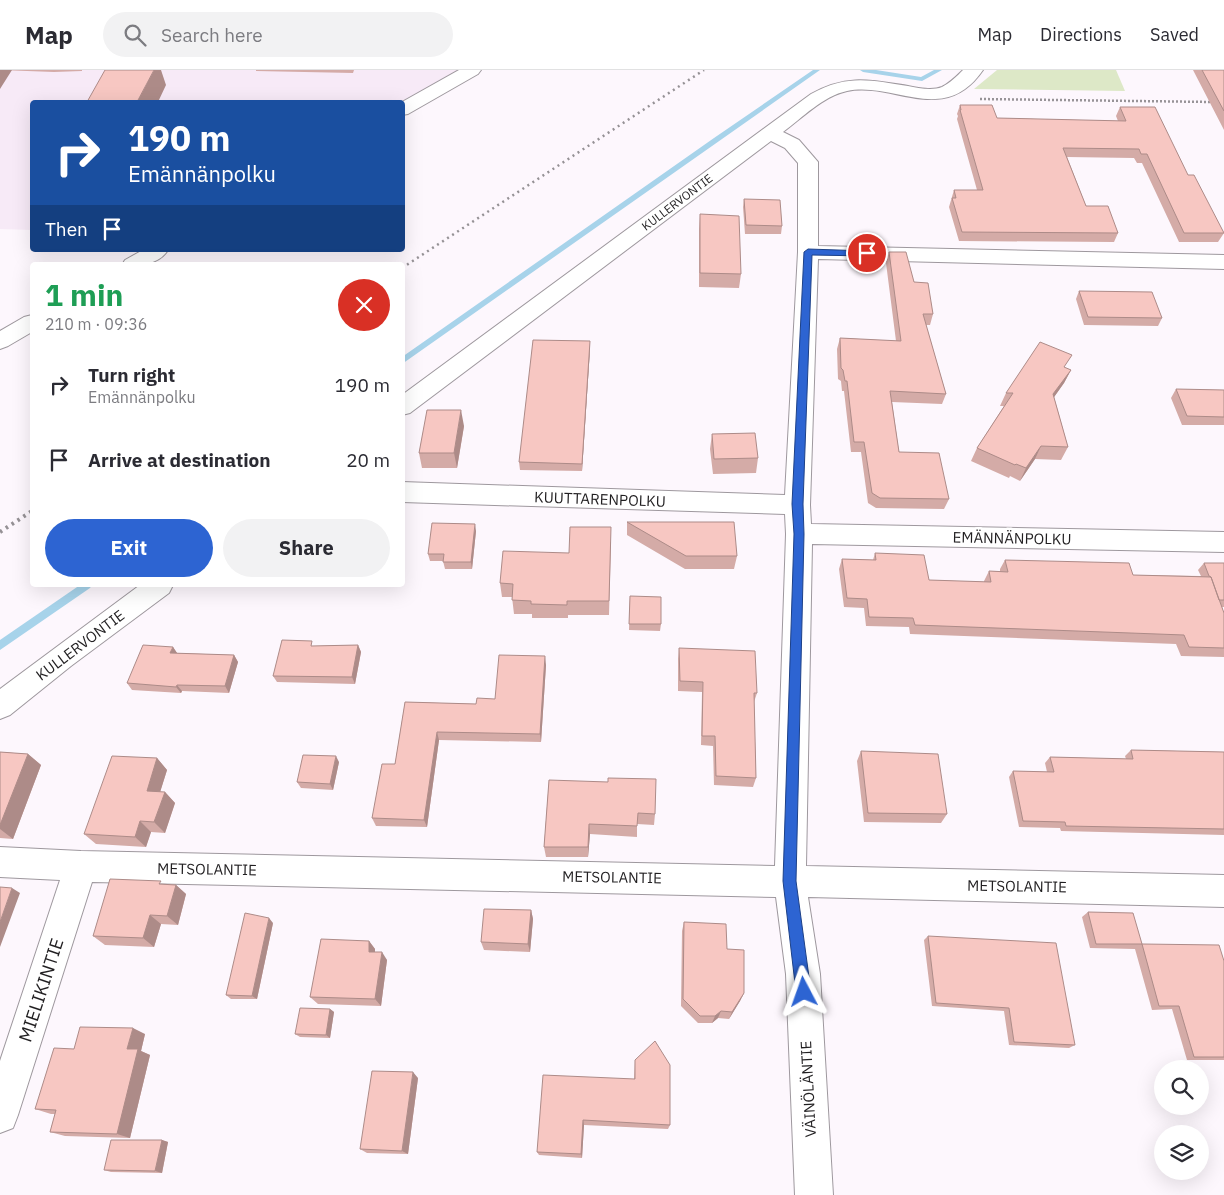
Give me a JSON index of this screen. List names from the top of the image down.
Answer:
{
  "streets": {
    "street": [
      "KULLERVONTIE",
      "KUUTTARENPOLKU",
      "EMÄNNÄNPOLKU",
      "METSOLANTIE",
      "MIELIKINTIE",
      "VÄINÖLÄNTIE"
    ]
  },
  "crossings": [
    ["KULLERVONTIE", "VÄINÖLÄNTIE"],
    ["KUUTTARENPOLKU", "VÄINÖLÄNTIE"],
    ["EMÄNNÄNPOLKU", "VÄINÖLÄNTIE"],
    ["METSOLANTIE", "MIELIKINTIE"],
    ["METSOLANTIE", "VÄINÖLÄNTIE"]
  ],
  "page": {
    "header": "Map",
    "search": "Search here",
    "nav": ["Map", "Directions", "Saved"],
    "turn": ["190 m", "Emännänpolku"],
    "then": "Then",
    "heading": ["1 min", "210 m · 09:36"],
    "list": [
      {
        "name": "Turn right",
        "note": "Emännänpolku",
        "value": "190 m"
      },
      {
        "name": "Arrive at destination",
        "value": "20 m"
      }
    ],
    "buttons": ["Exit", "Share"]
  }
}
